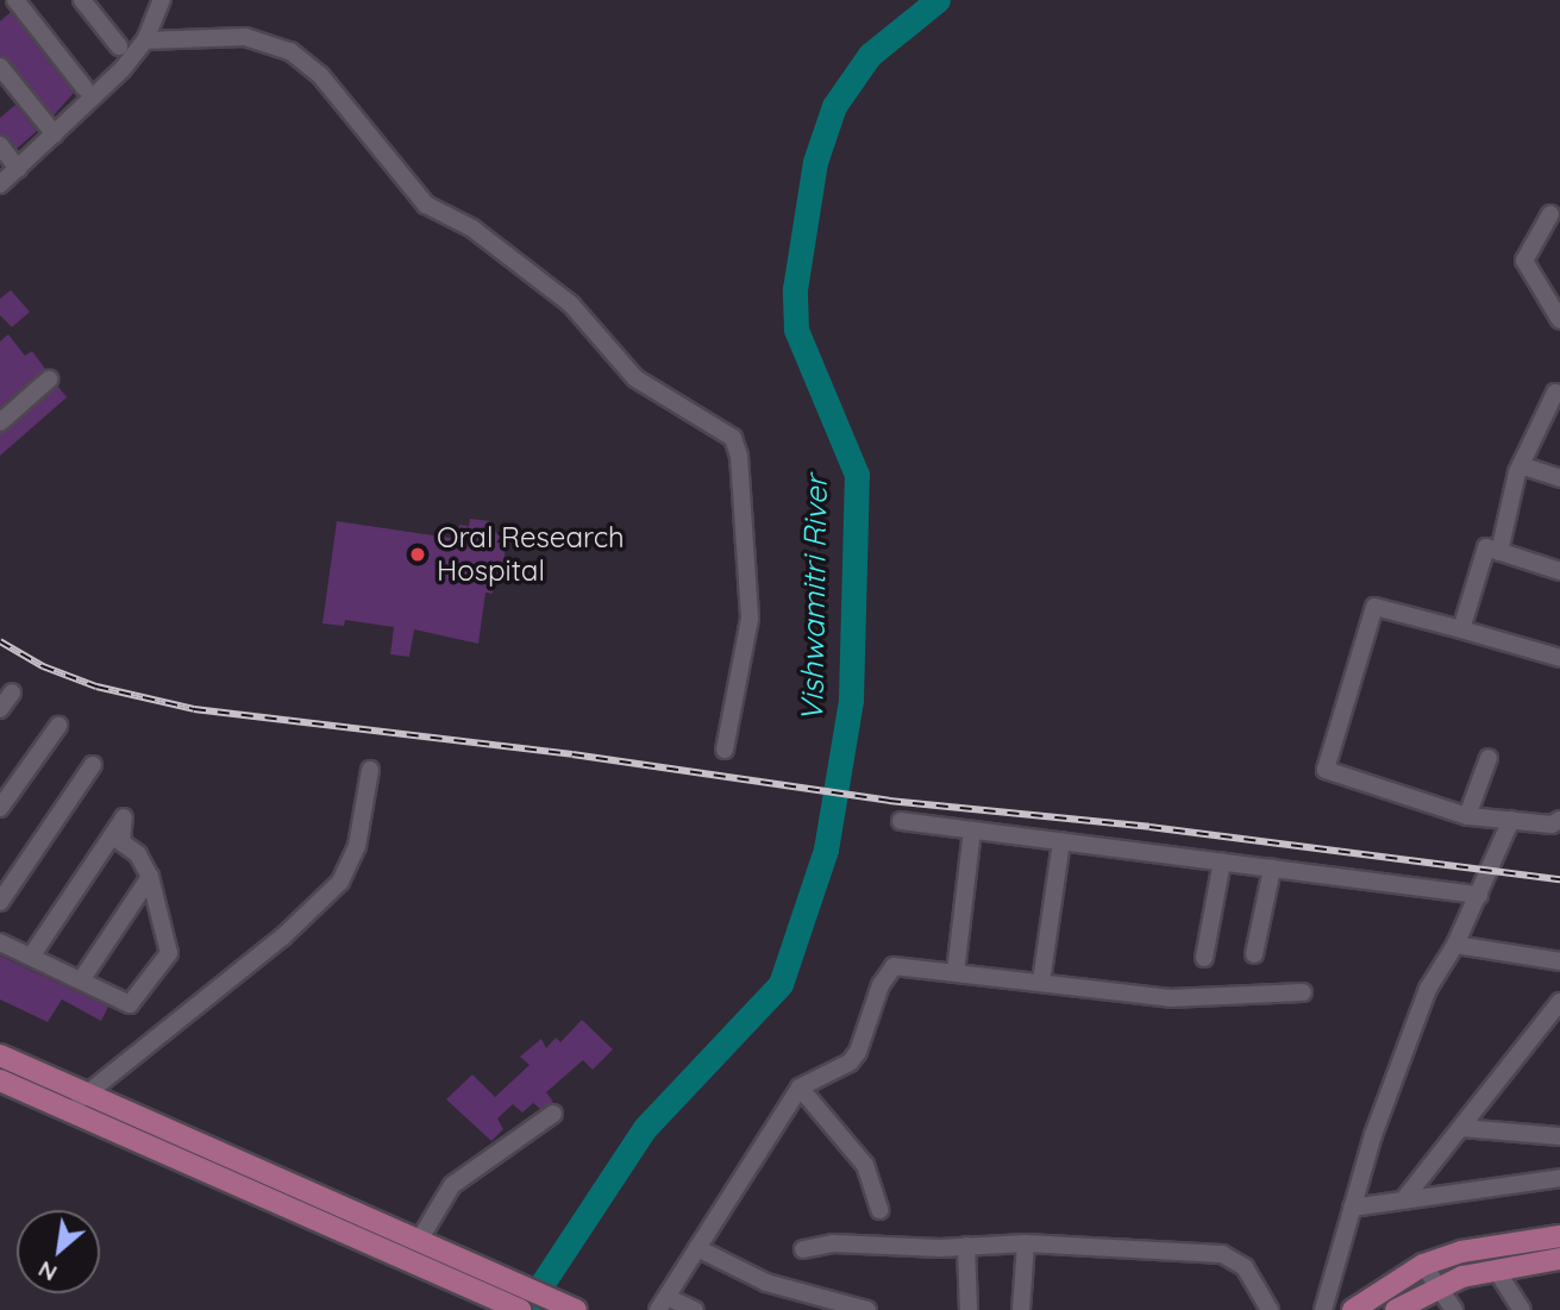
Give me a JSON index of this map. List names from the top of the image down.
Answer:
{
  "water": ["Vishwamitri River"],
  "places": ["Oral Research Hospital"],
  "north": "bottom left"
}
